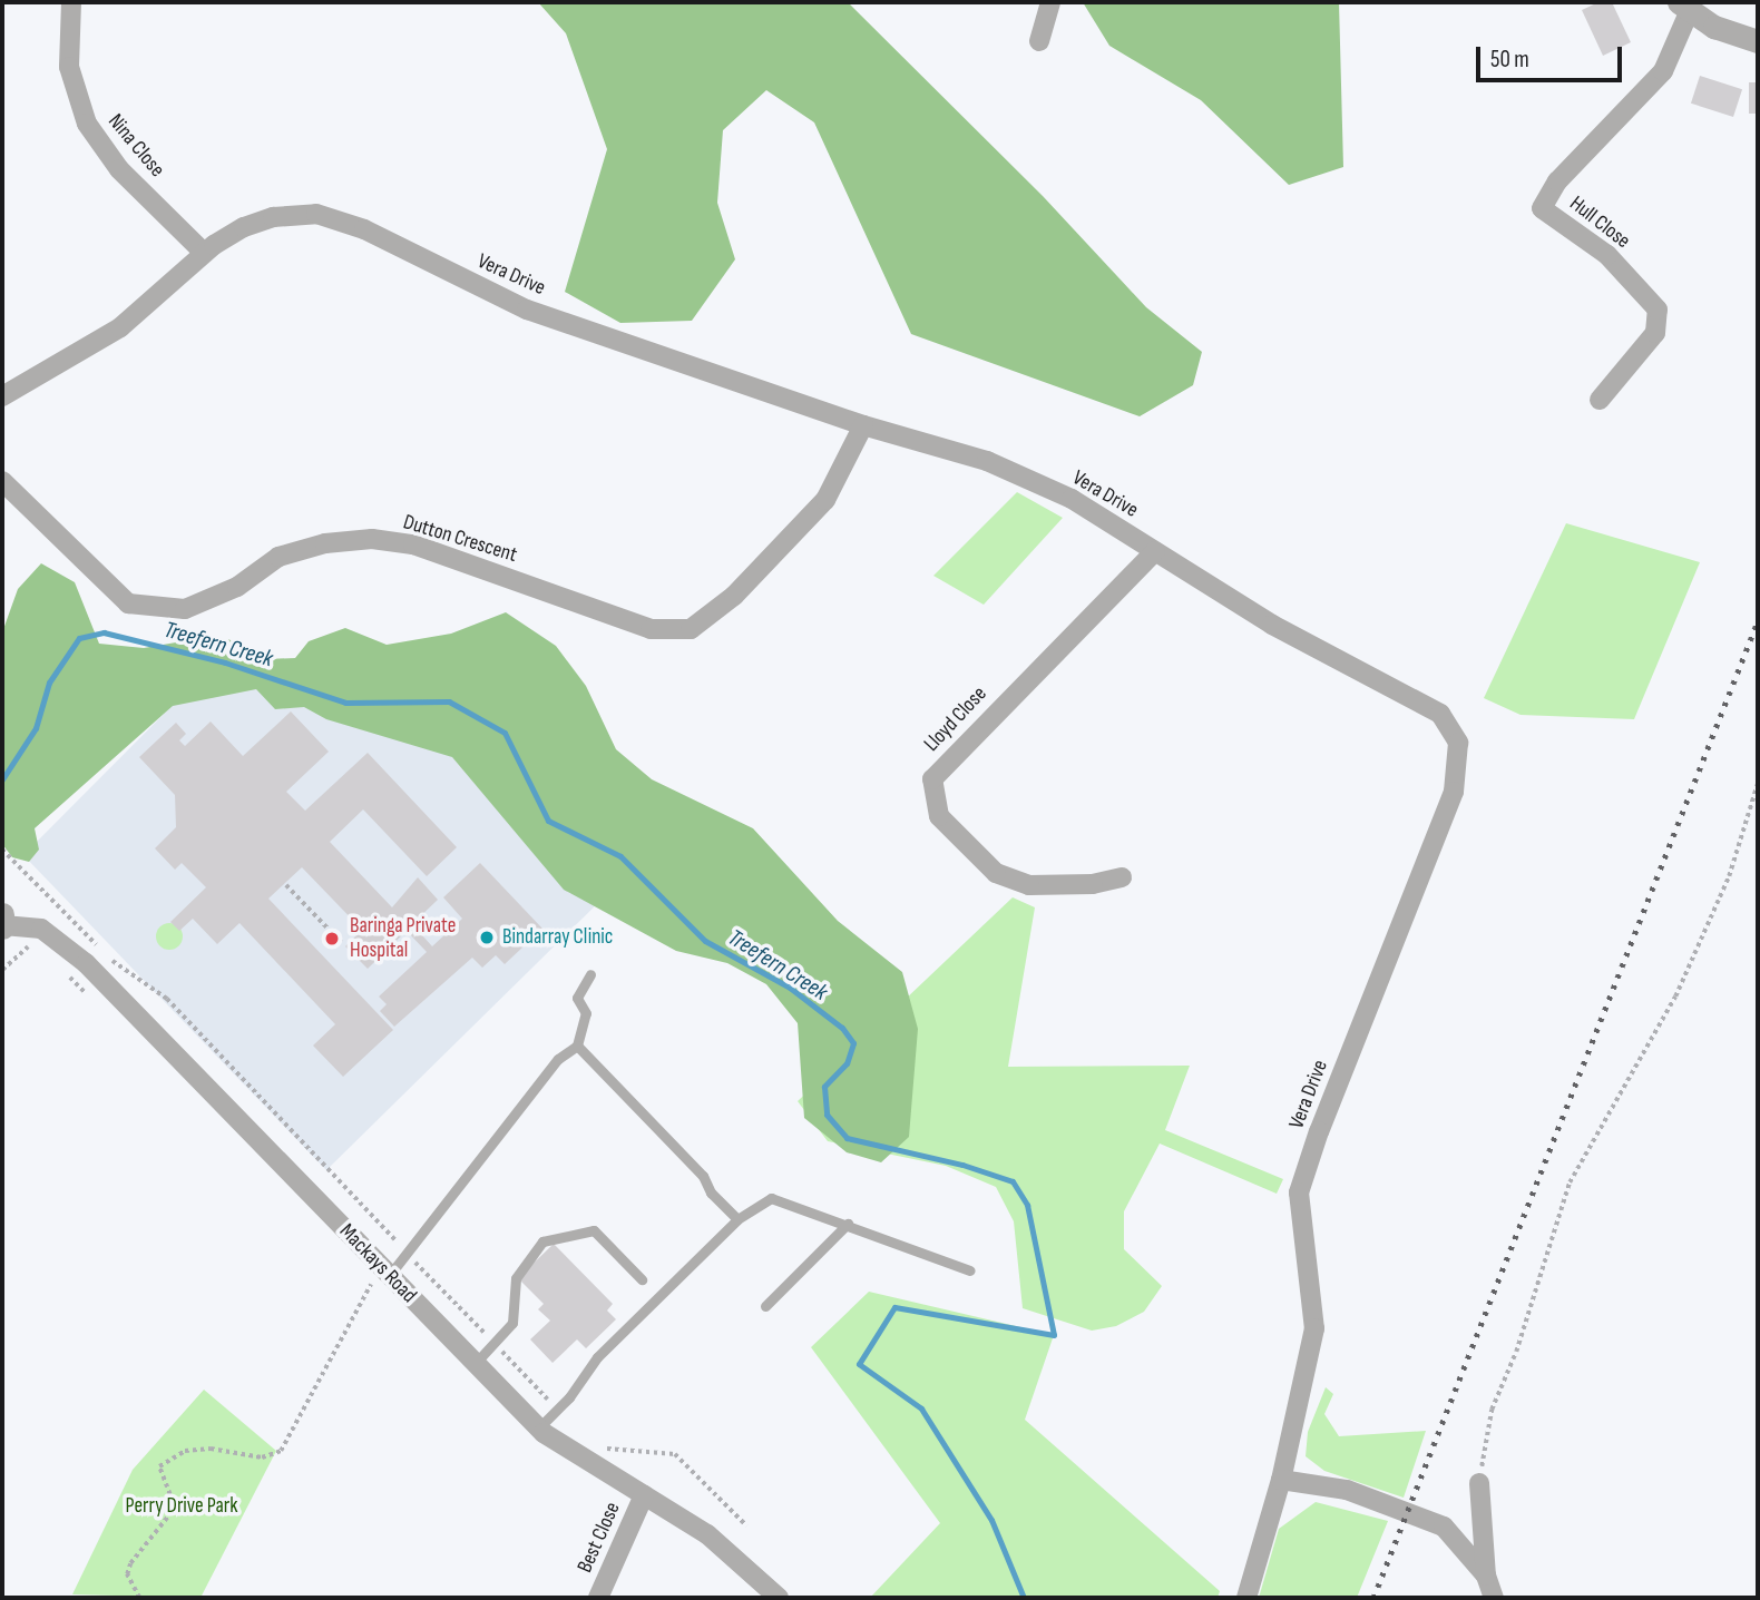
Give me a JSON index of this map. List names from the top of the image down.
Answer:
{
  "streets": {
    "street": [
      "Nina Close",
      "Hull Close",
      "Vera Drive",
      "Dutton Crescent",
      "Lloyd Close",
      "Mackays Road",
      "Best Close"
    ]
  },
  "crossings": [
    ["Nina Close", "Vera Drive"],
    ["Vera Drive", "Dutton Crescent"],
    ["Vera Drive", "Lloyd Close"],
    ["Mackays Road", "Best Close"]
  ],
  "water": ["Treefern Creek"],
  "parks": ["Perry Drive Park"],
  "places": ["Bindarray Clinic", "Baringa Private Hospital"],
  "scale_bar": "50 m"
}
